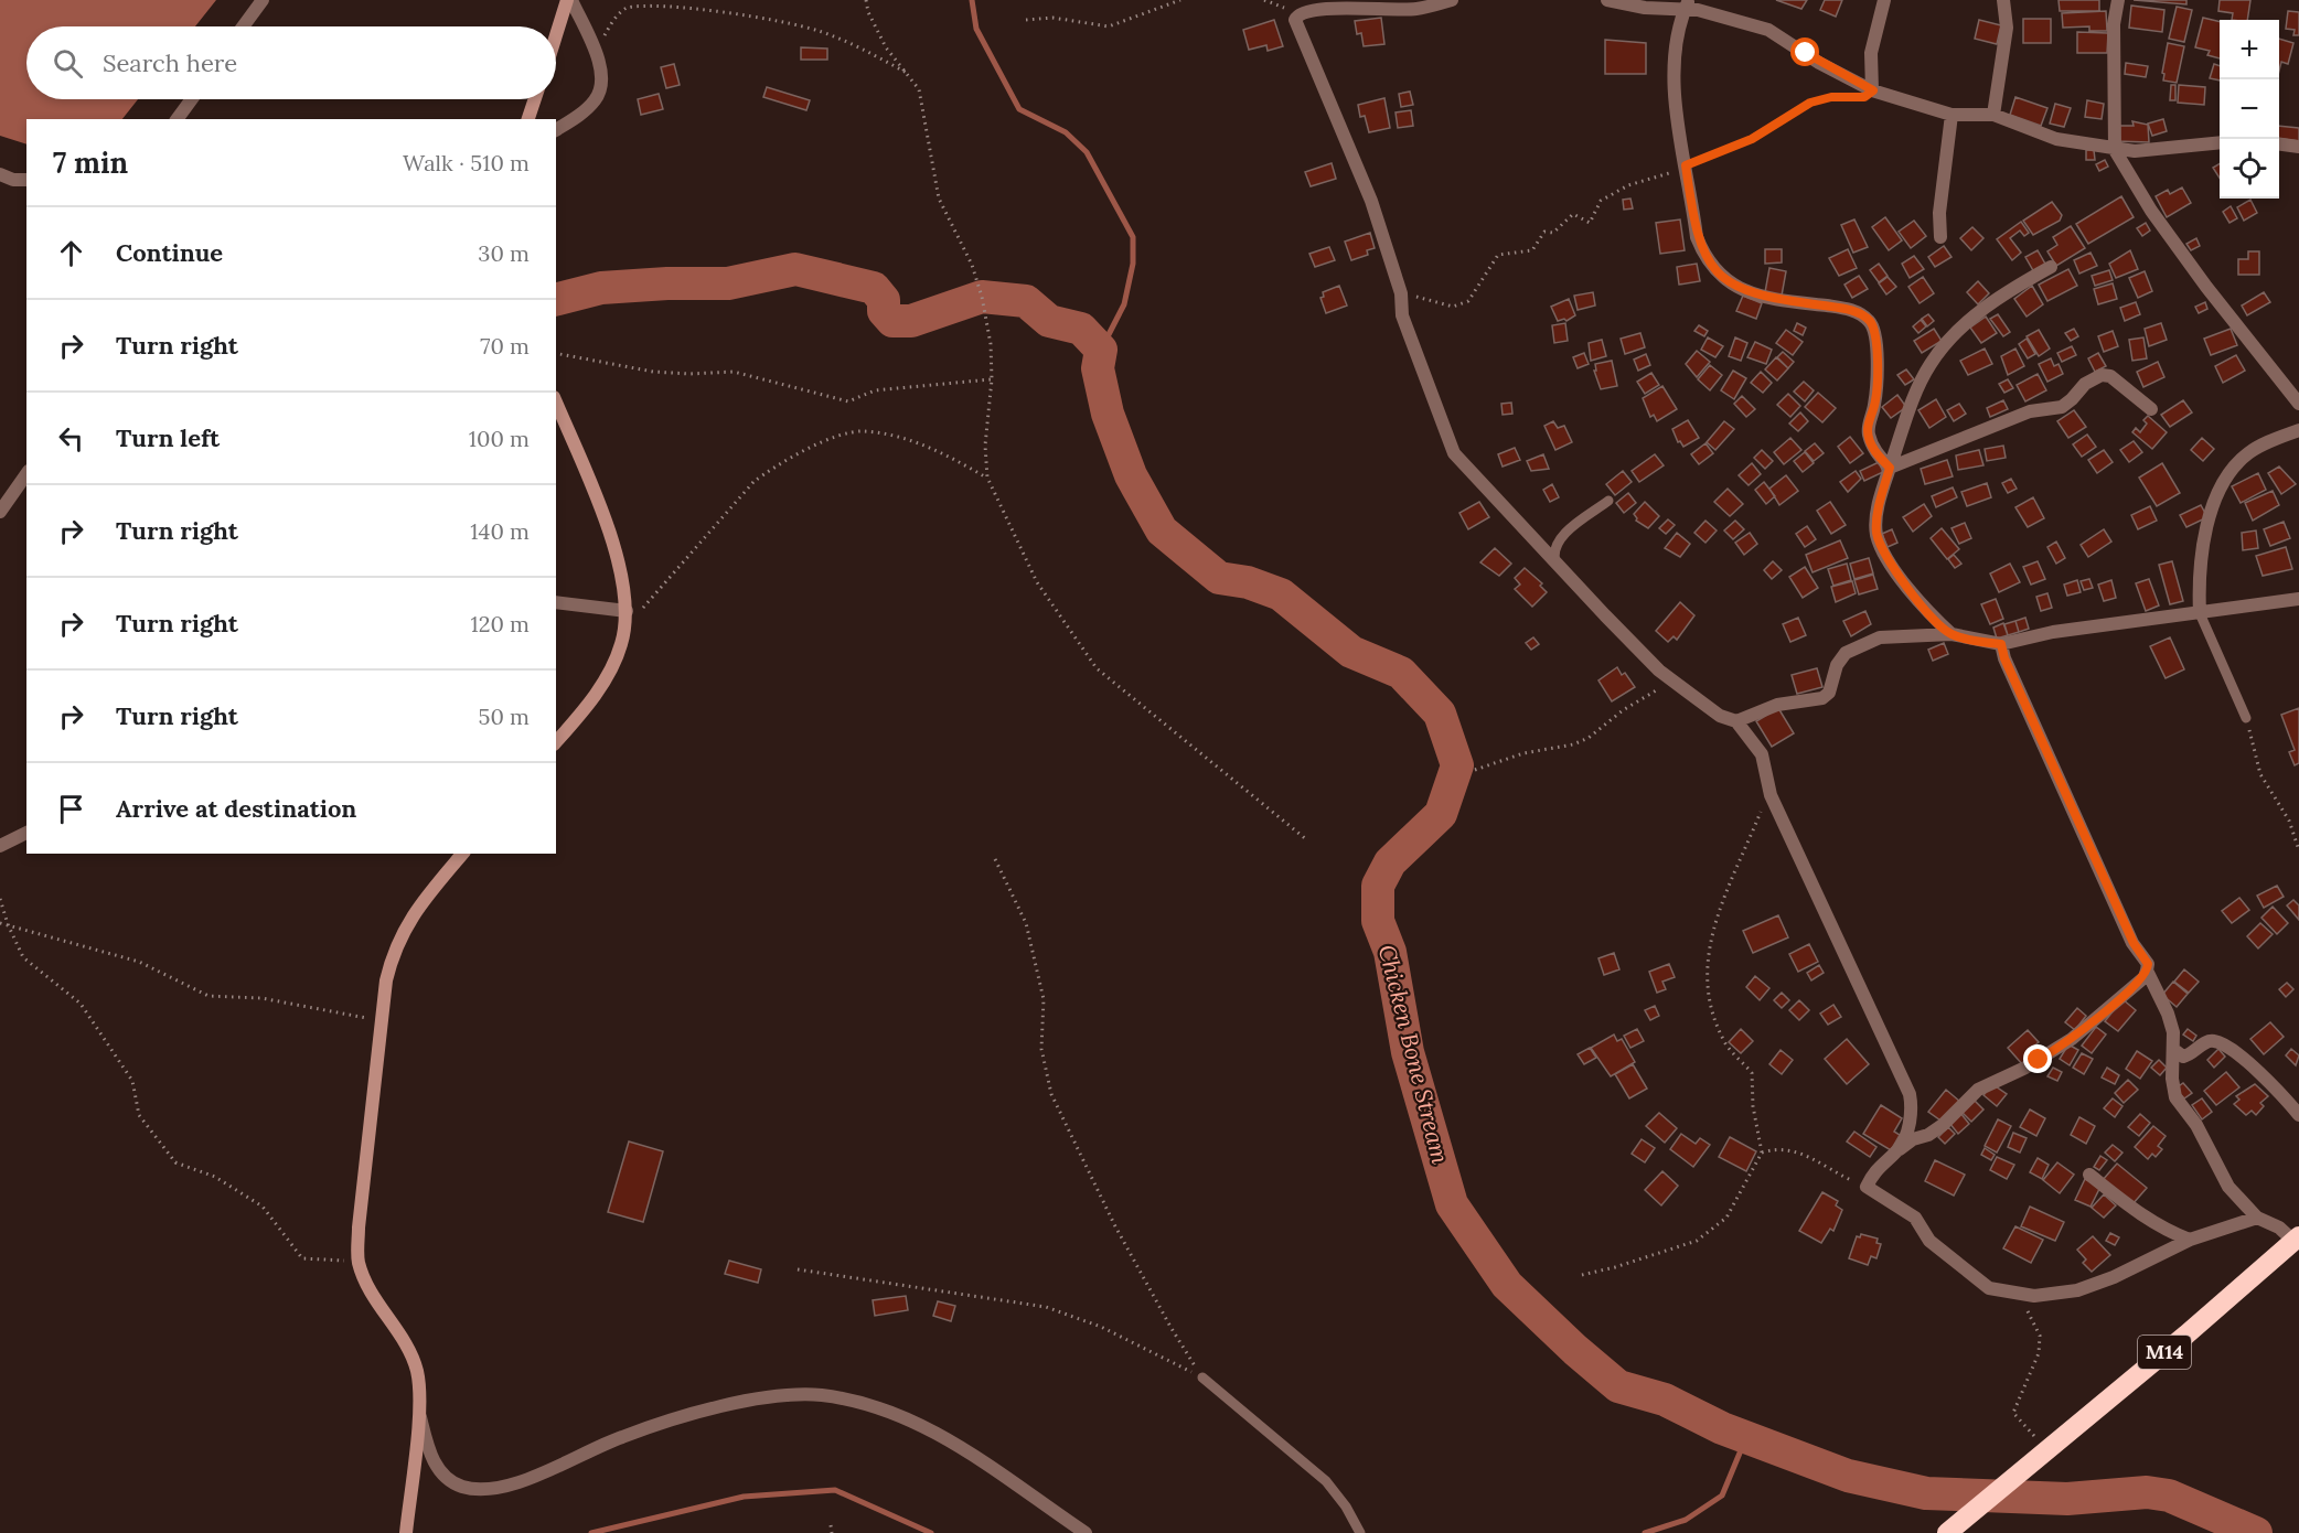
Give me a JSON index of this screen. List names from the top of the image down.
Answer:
{
  "streets": {
    "highway": ["M14"]
  },
  "water": ["Chicken Bone Stream"],
  "page": {
    "map_buttons": ["+", "−"],
    "search": "Search here",
    "heading": ["7 min", "Walk · 510 m"],
    "list": [
      ["Continue", "30 m"],
      ["Turn right", "70 m"],
      ["Turn left", "100 m"],
      ["Turn right", "140 m"],
      ["Turn right", "120 m"],
      ["Turn right", "50 m"],
      "Arrive at destination"
    ]
  }
}
